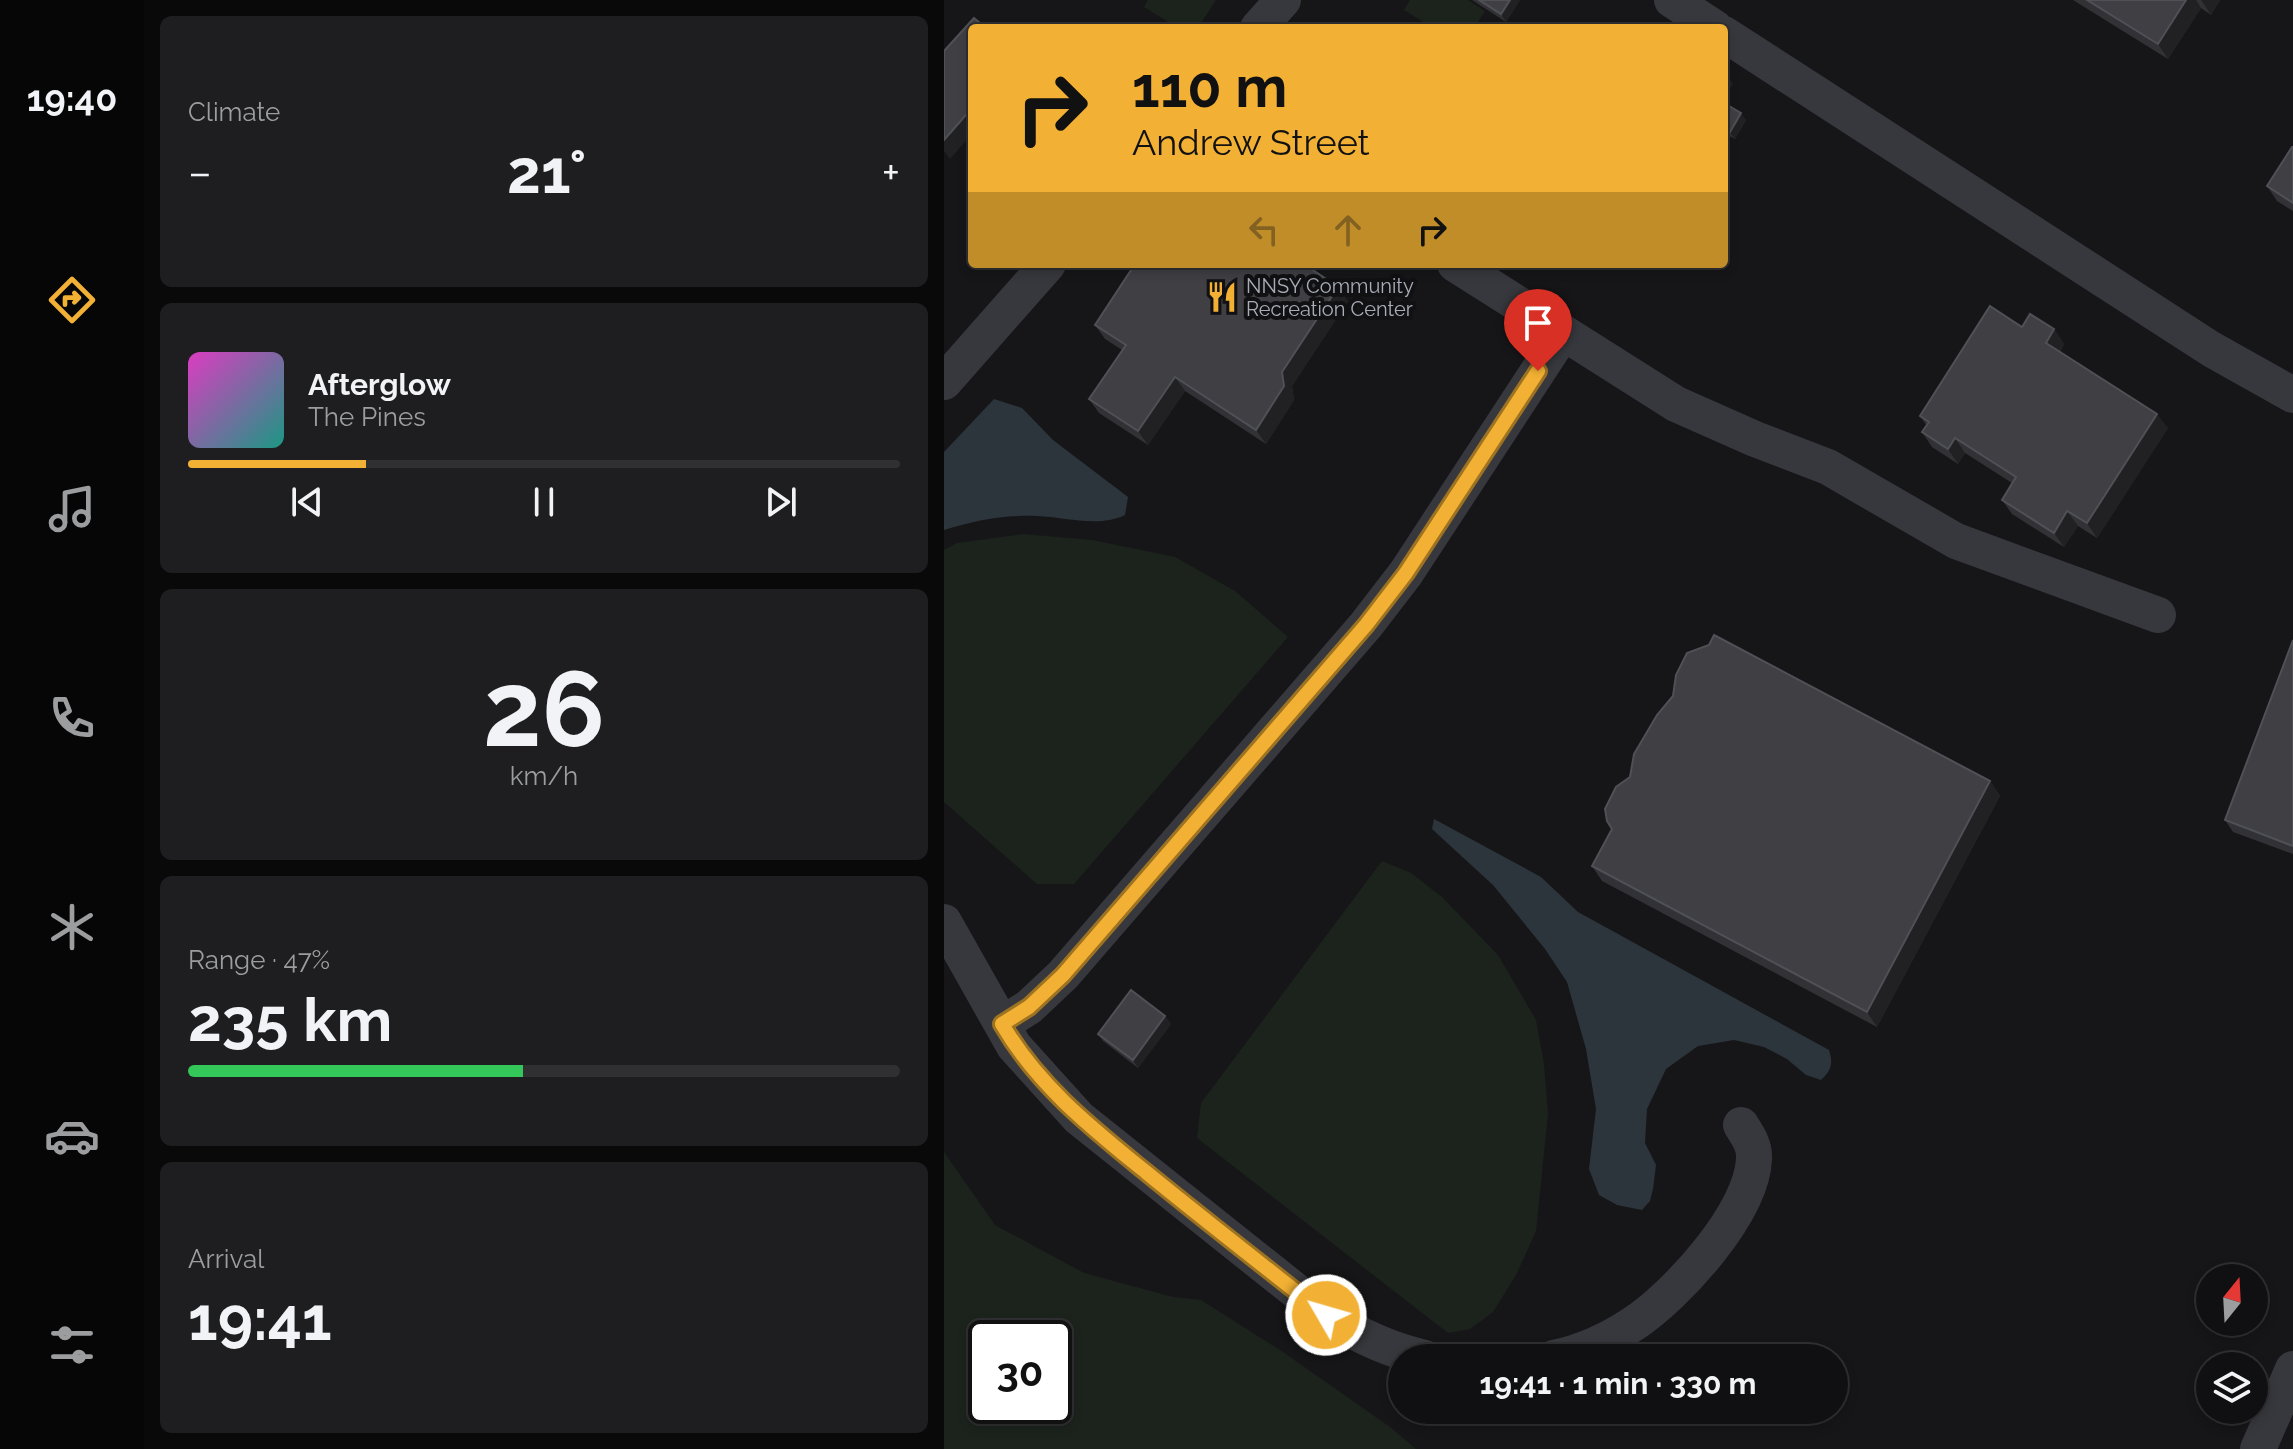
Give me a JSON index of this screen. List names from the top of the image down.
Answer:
{
  "places": {
    "restaurant": ["NNSY Community Recreation Center"]
  },
  "north": "top",
  "page": {
    "tabs": "19:40",
    "tile": [
      "Climate",
      ["26", "km/h"],
      ["Range · 47%", "235 km"],
      ["Arrival", "19:41"]
    ],
    "turn": ["110 m", "Andrew Street"],
    "heat": ["−", "21°", "+"],
    "song": ["Afterglow", "The Pines"],
    "limit": "30",
    "trip": "19:41 · 1 min · 330 m"
  }
}
